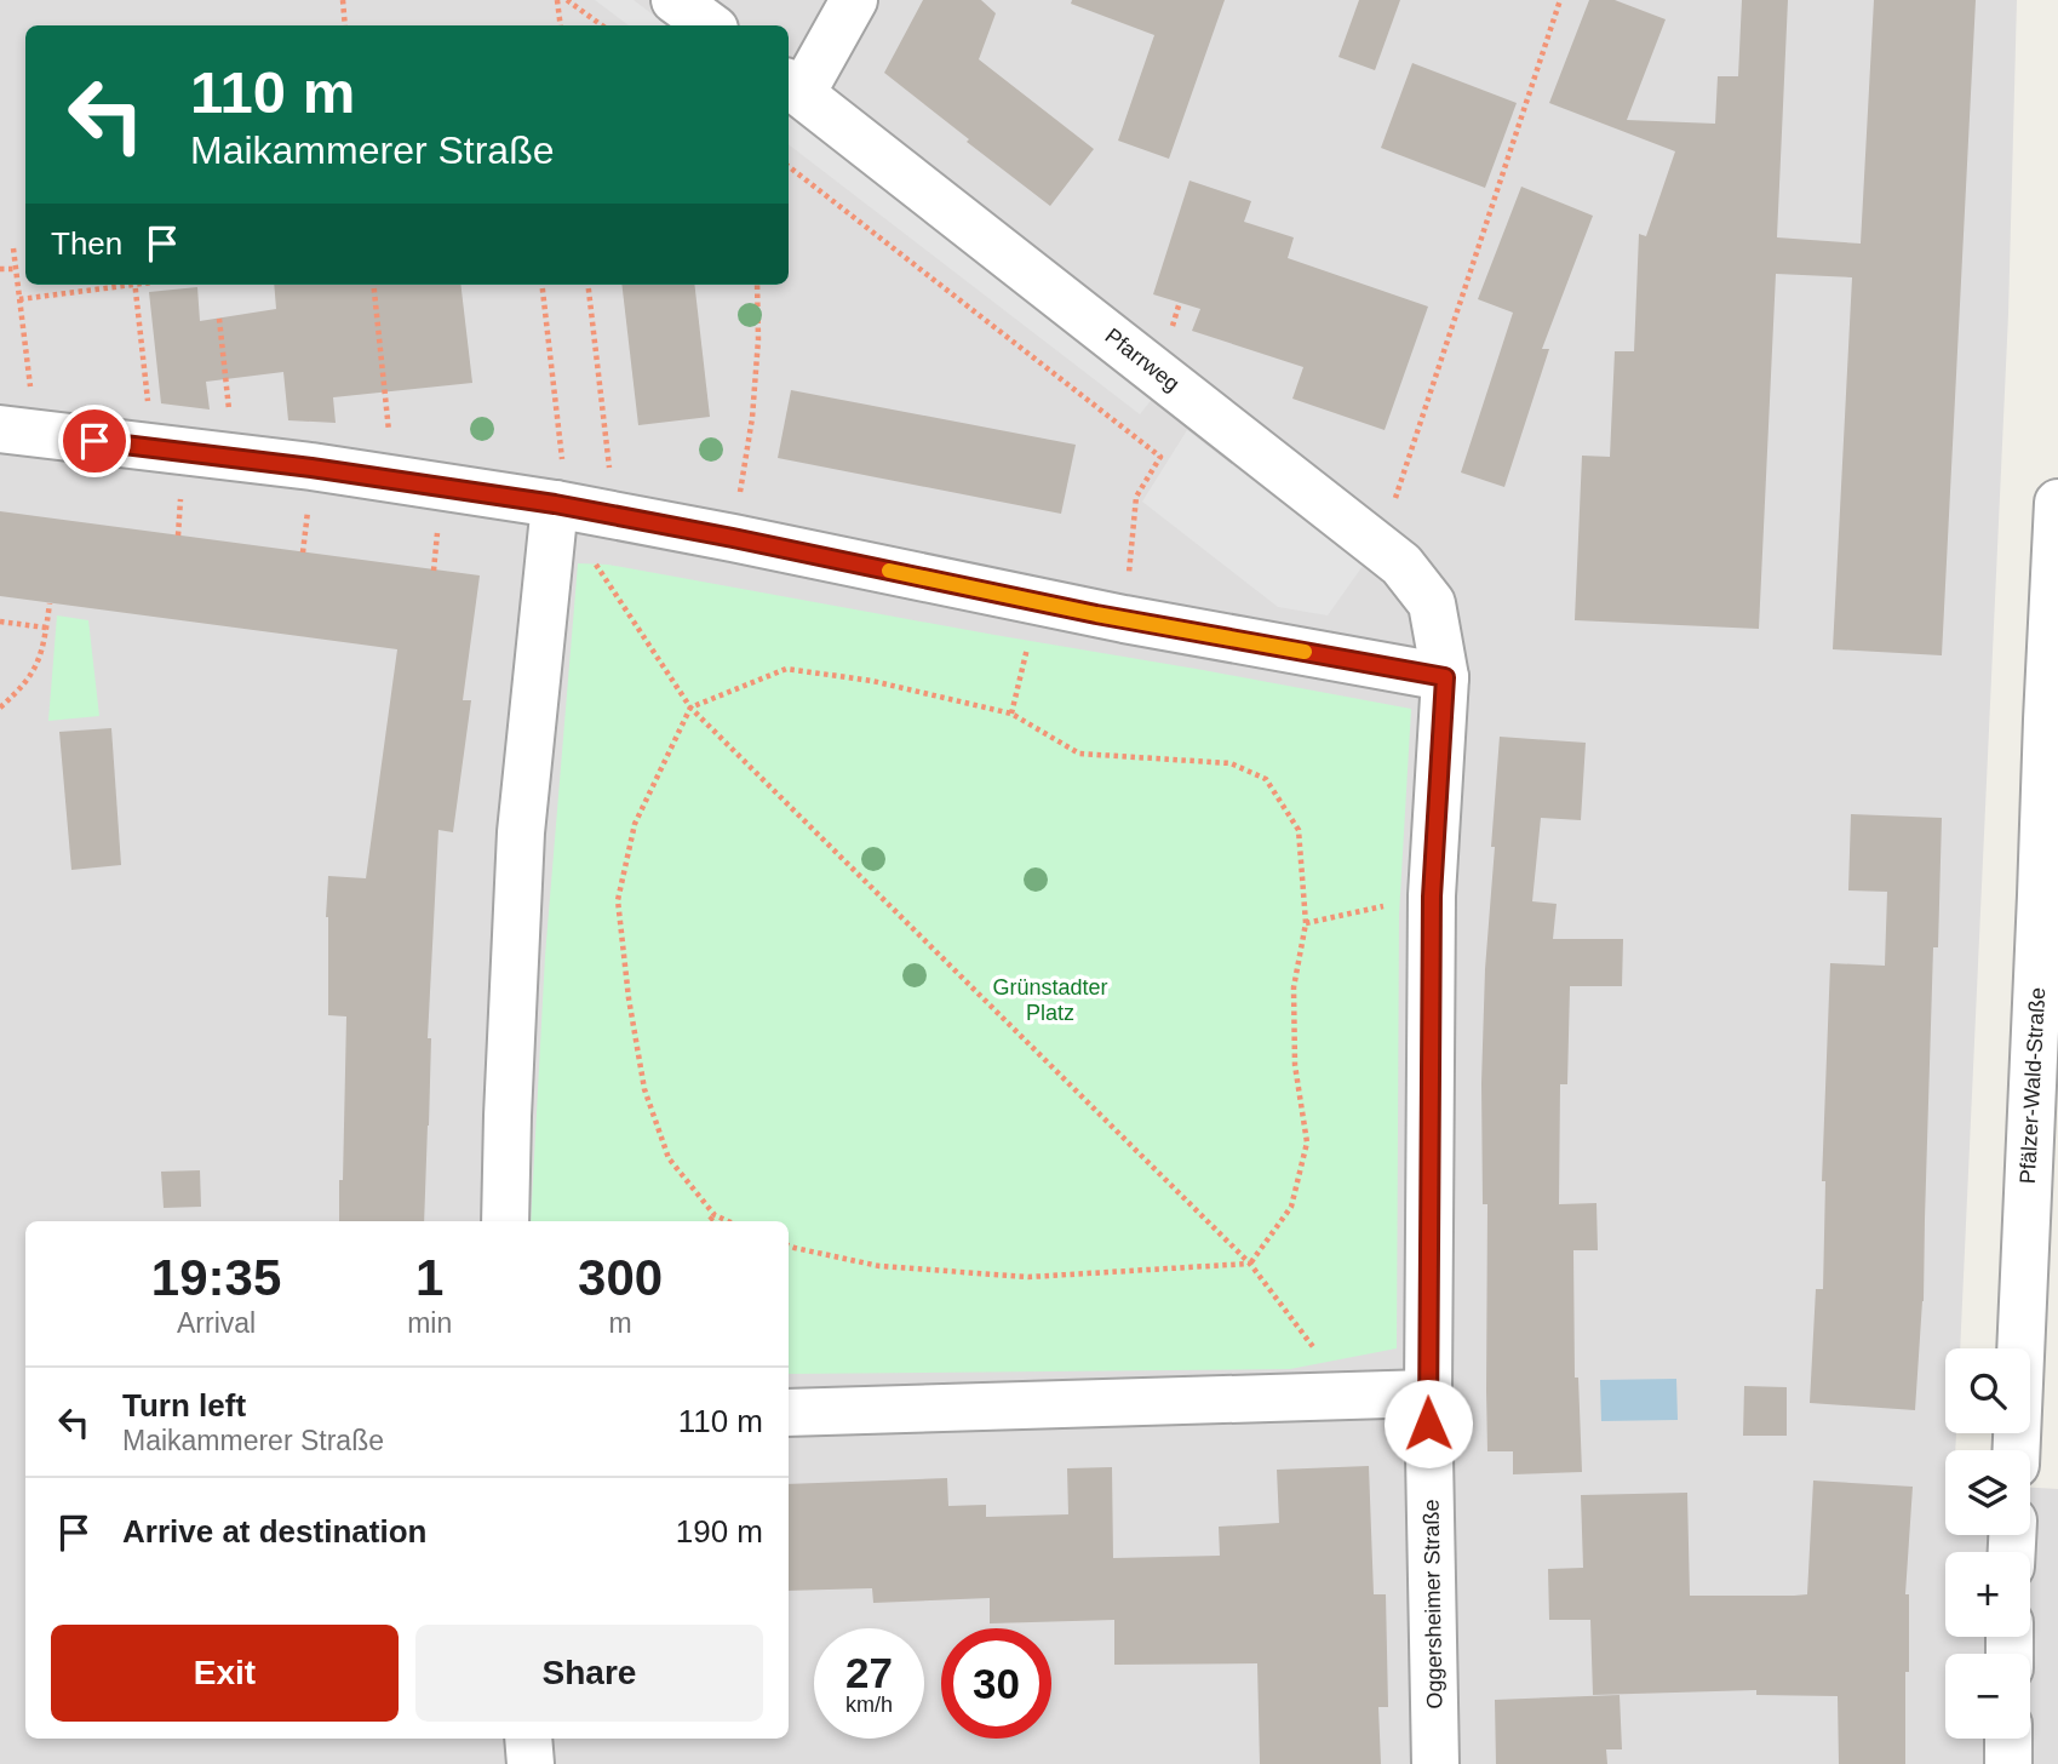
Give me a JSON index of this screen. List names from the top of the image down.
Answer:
{
  "streets": {
    "street": ["Pfarrweg", "Pfälzer-Wald-Straße", "Oggersheimer Straße"]
  },
  "parks": ["Grünstadter Platz"],
  "page": {
    "turn": ["110 m", "Maikammerer Straße"],
    "then": "Then",
    "eta": [
      "19:35",
      "Arrival",
      "1",
      "min",
      "300",
      "m"
    ],
    "map_buttons": ["+", "−"],
    "list": [
      {
        "name": "Turn left",
        "note": "Maikammerer Straße",
        "value": "110 m"
      },
      {
        "name": "Arrive at destination",
        "value": "190 m"
      }
    ],
    "buttons": ["Exit", "Share"],
    "speed": "27 km/h",
    "limit": "30"
  }
}
